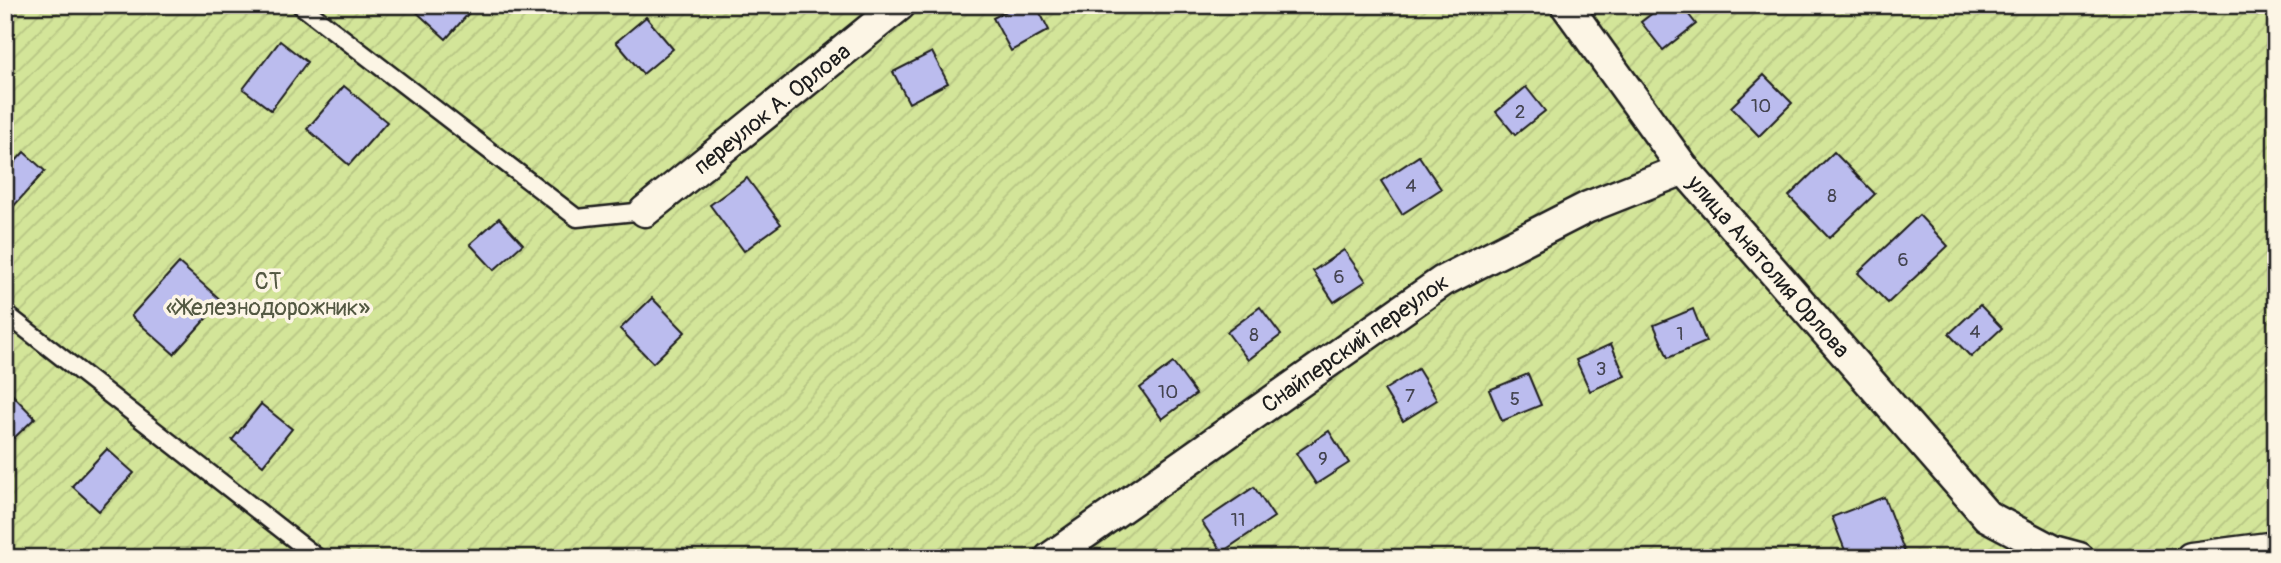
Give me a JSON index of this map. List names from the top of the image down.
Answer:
{
  "streets": {
    "street": ["переулок А. Орлова", "улица Анатолия Орлова", "Снайперский переулок"]
  },
  "crossings": [
    ["улица Анатолия Орлова", "Снайперский переулок"]
  ],
  "parks": ["СТ «Железнодорожник»"],
  "house_numbers": [
    "10",
    "2",
    "4",
    "8",
    "6",
    "6",
    "4",
    "1",
    "8",
    "3",
    "10",
    "7",
    "5",
    "9",
    "11"
  ]
}
